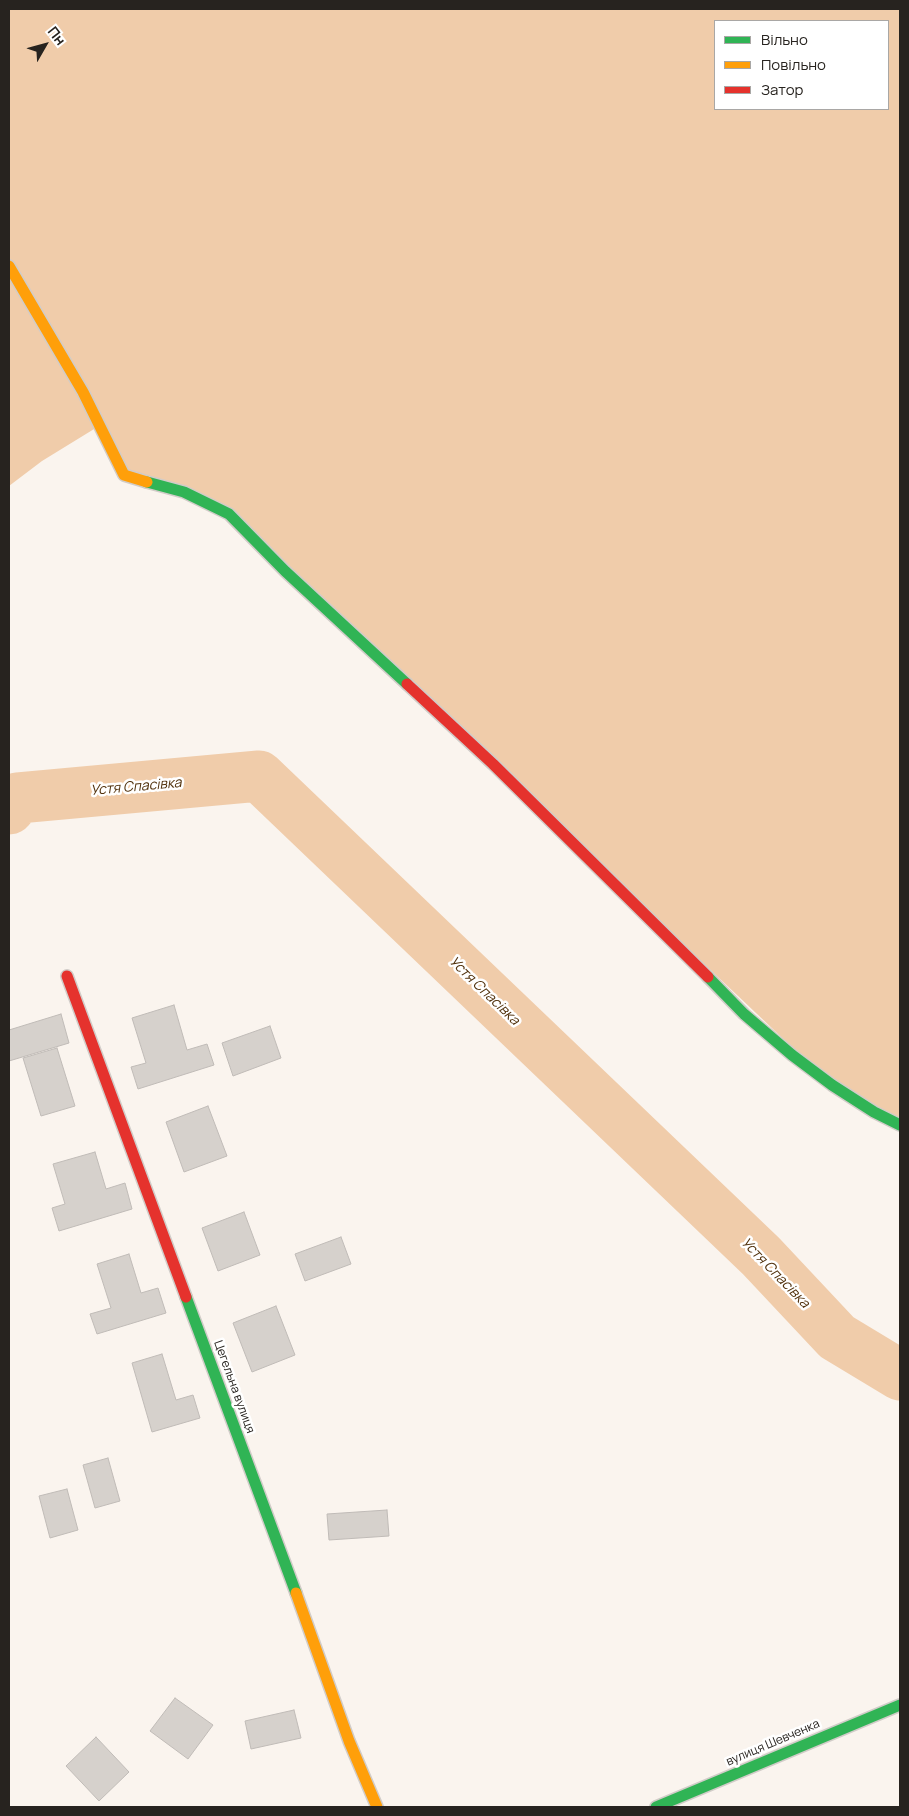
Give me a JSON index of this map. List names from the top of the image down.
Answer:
{
  "streets": {
    "street": ["Цегельна вулиця", "вулиця Шевченка"]
  },
  "water": ["Устя Спасівка"],
  "legend": ["Вільно", "Повільно", "Затор"],
  "north": "top right"
}
